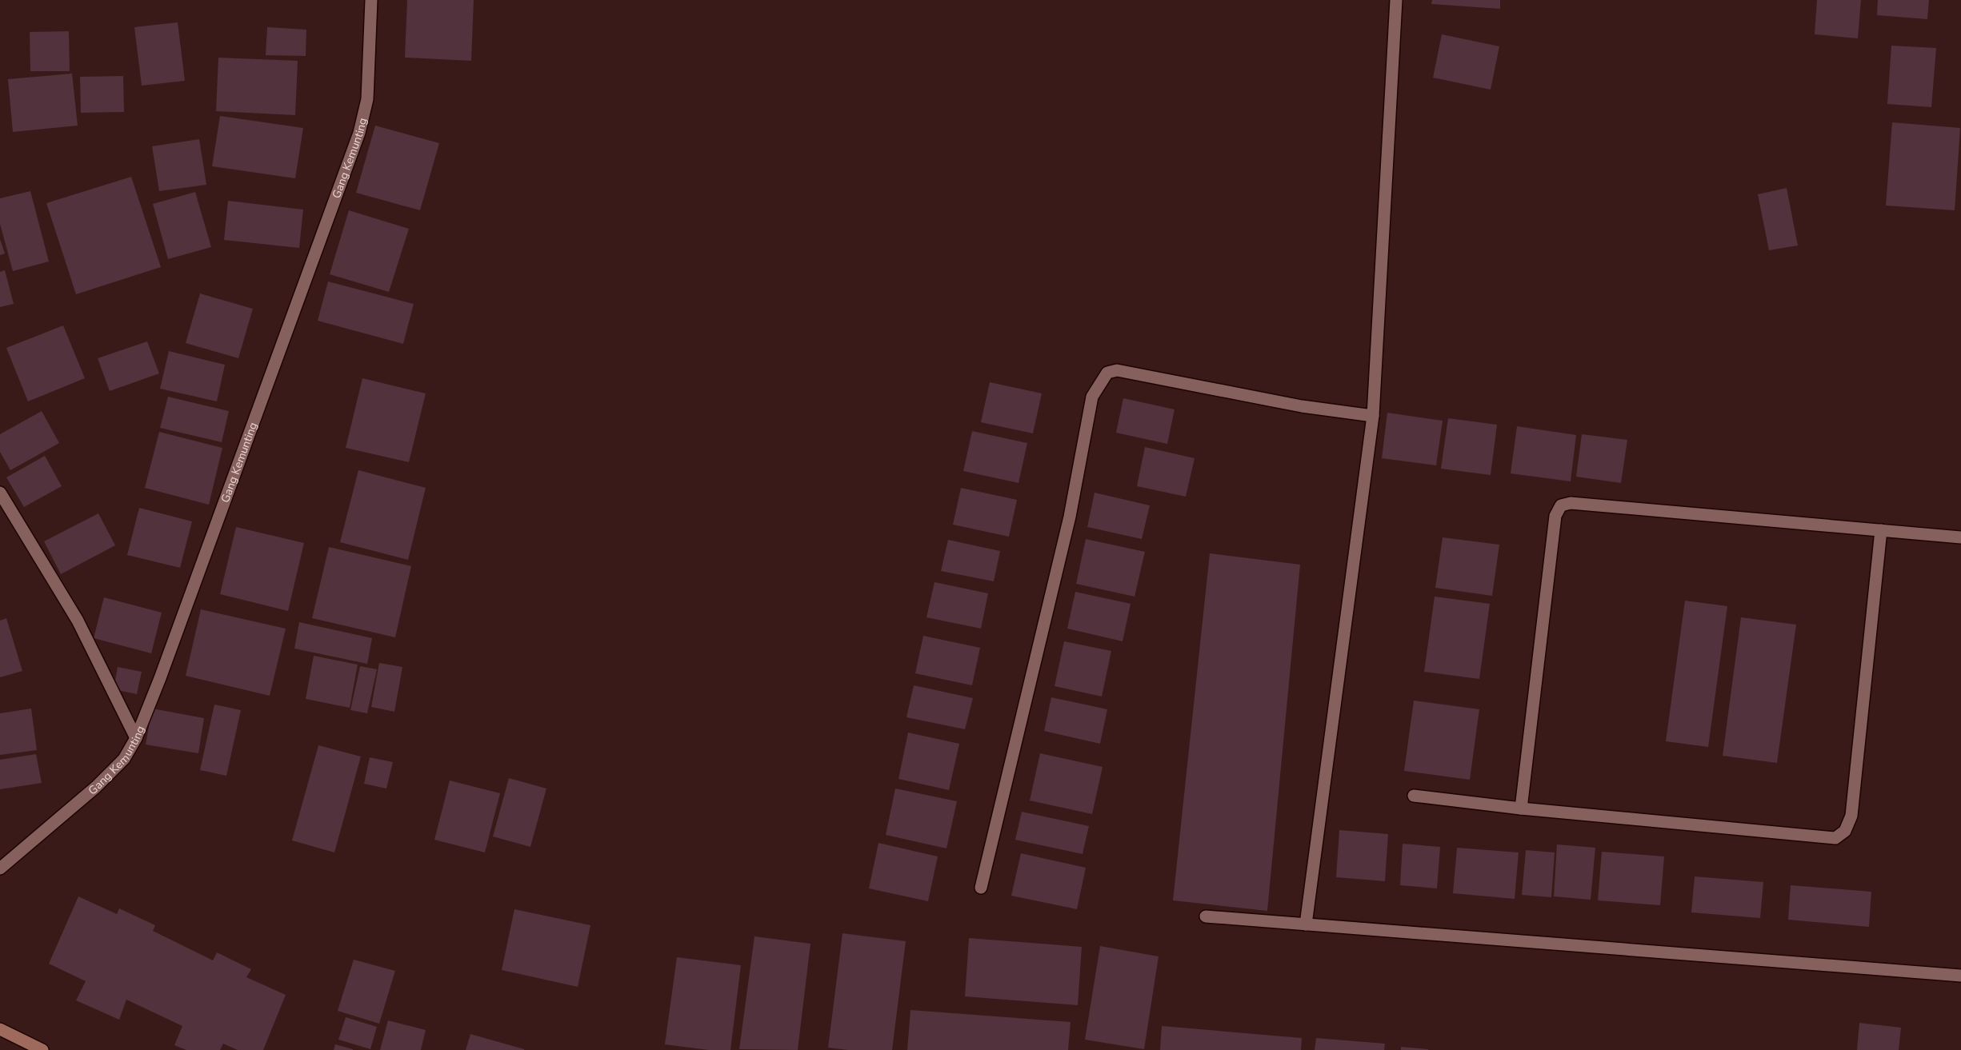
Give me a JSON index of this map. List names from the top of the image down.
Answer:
{
  "streets": {
    "street": ["Gang Kemunting"]
  }
}
